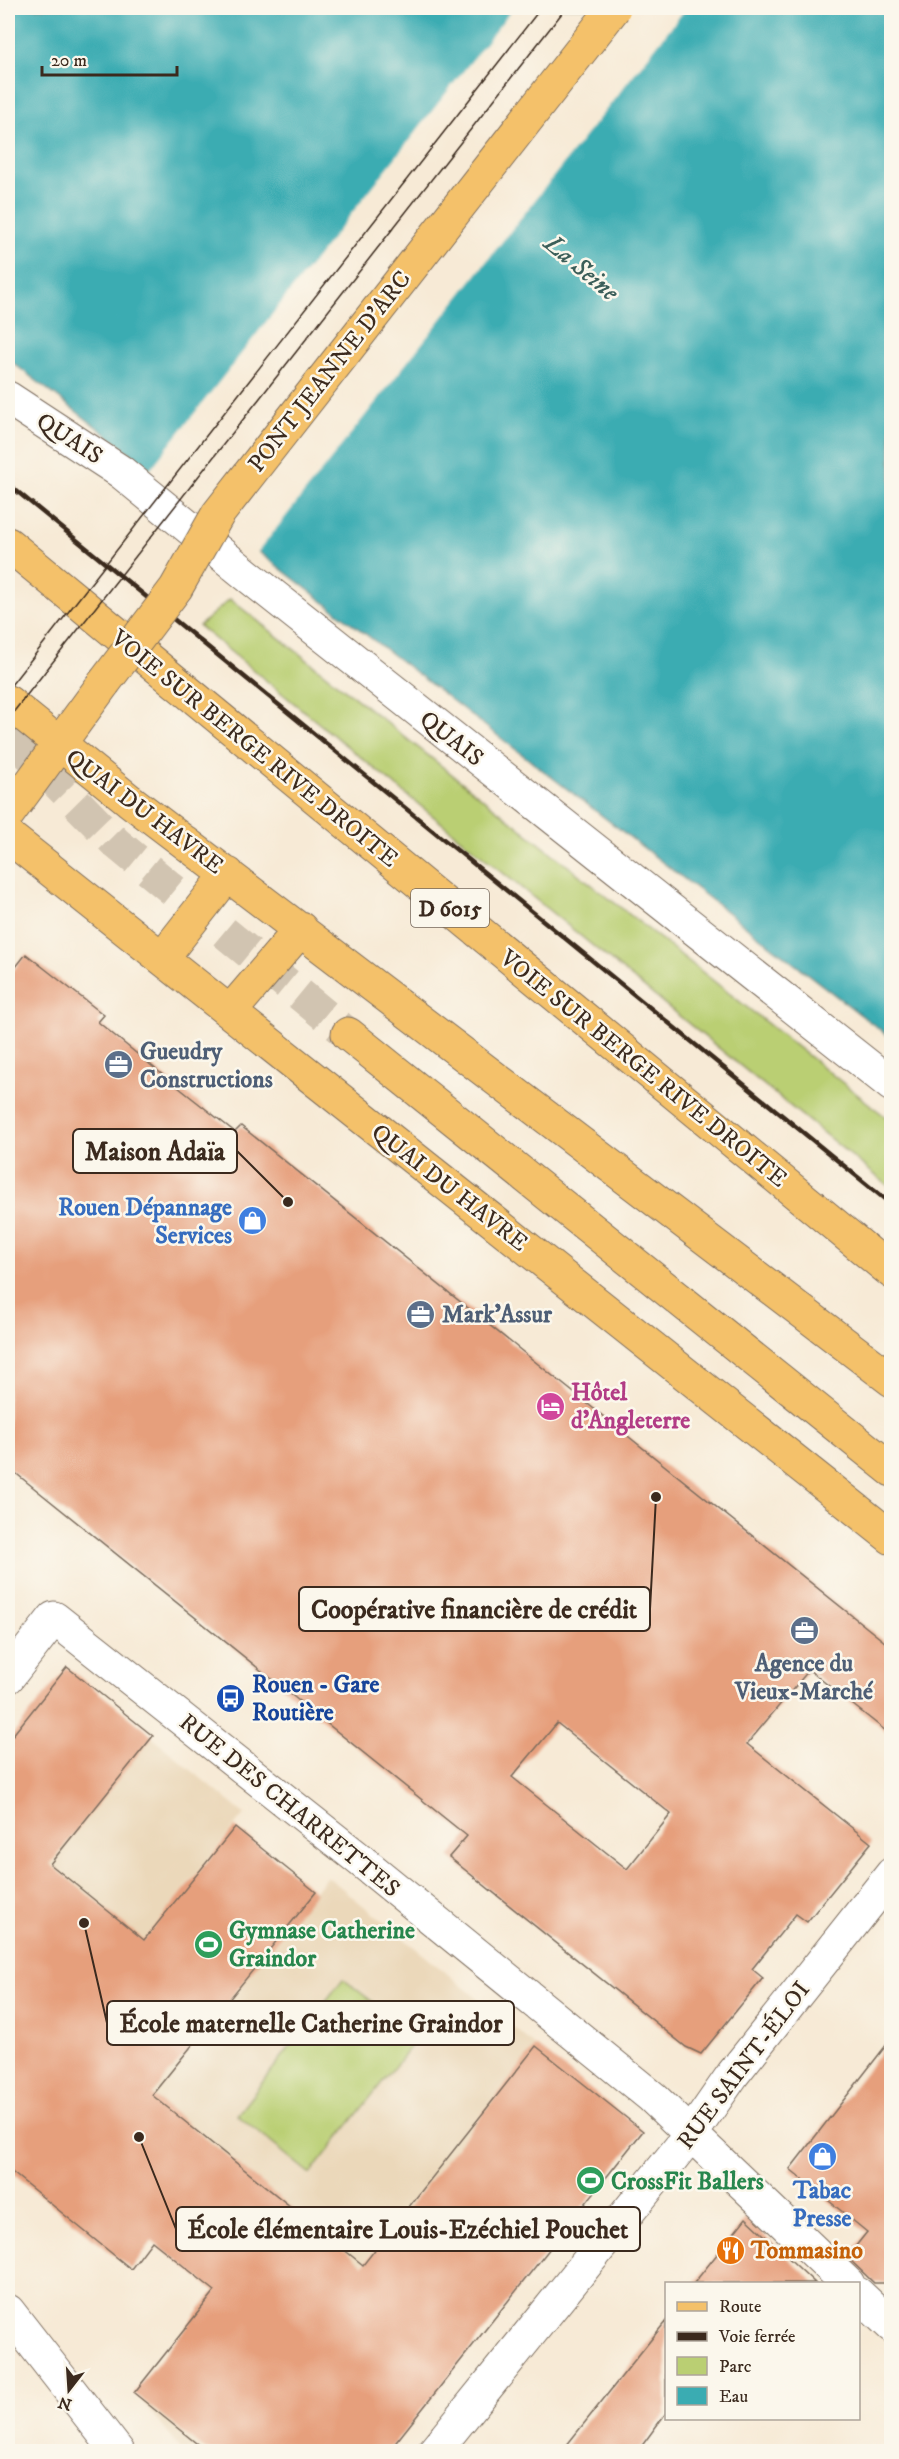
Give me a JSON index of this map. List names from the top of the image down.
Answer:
{
  "streets": {
    "main road": [
      "PONT JEANNE D'ARC",
      "VOIE SUR BERGE RIVE DROITE",
      "QUAI DU HAVRE",
      "D 6015"
    ],
    "street": ["QUAIS", "RUE DES CHARRETTES", "RUE SAINT-ÉLOI"]
  },
  "crossings": [
    ["PONT JEANNE D'ARC", "QUAI DU HAVRE"],
    ["RUE DES CHARRETTES", "RUE SAINT-ÉLOI"]
  ],
  "water": ["La Seine"],
  "places": {
    "office": ["Gueudry Constructions", "Mark’Assur", "Agence du Vieux-Marché"],
    "other": [
      "Maison Adaïa",
      "Coopérative financière de crédit",
      "École maternelle Catherine Graindor",
      "École élémentaire Louis-Ezéchiel Pouchet"
    ],
    "shop": ["Rouen Dépannage Services", "Tabac Presse"],
    "hotel": ["Hôtel d'Angleterre"],
    "bus stop": ["Rouen - Gare Routière"],
    "sports": ["Gymnase Catherine Graindor", "CrossFit Ballers"],
    "restaurant": ["Tommasino"]
  },
  "legend": [
    "Route",
    "Voie ferrée",
    "Parc",
    "Eau"
  ],
  "scale_bar": "20 m",
  "north": "bottom"
}
